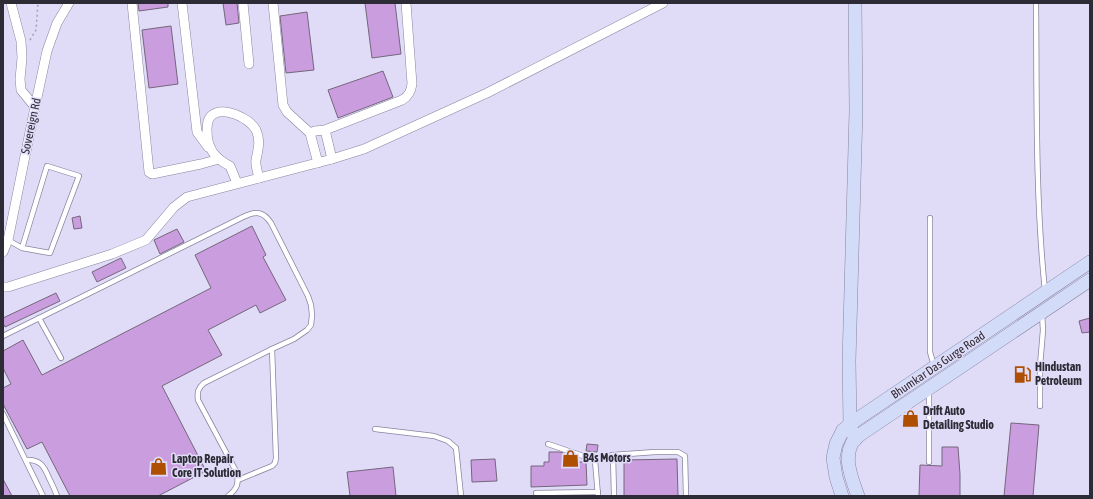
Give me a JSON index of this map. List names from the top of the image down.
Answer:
{
  "streets": {
    "main road": ["Bhumkar Das Gurge Road"],
    "street": ["Sovereign Rd"]
  },
  "places": {
    "fuel station": ["Hindustan Petroleum"],
    "shop": ["Drift Auto Detailing Studio", "B4s Motors", "Laptop Repair Core IT Solution"]
  }
}
